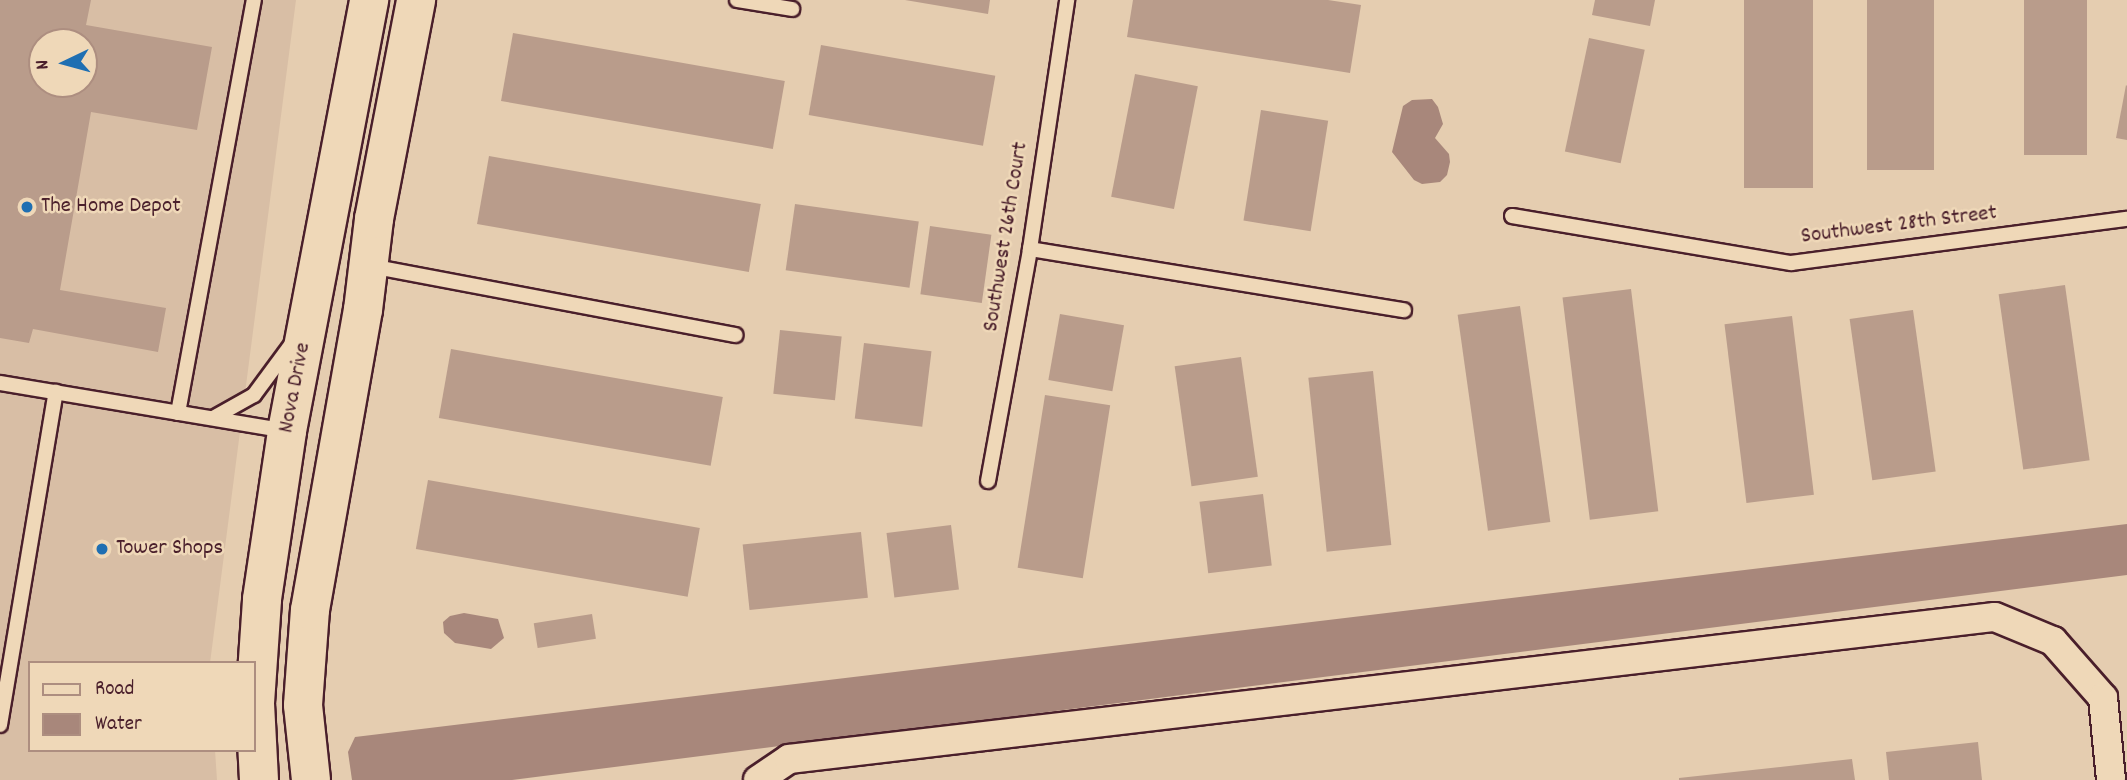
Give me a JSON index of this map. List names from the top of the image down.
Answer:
{
  "streets": {
    "street": ["Nova Drive"],
    "lane": ["Southwest 28th Street", "Southwest 26th Court"]
  },
  "places": ["The Home Depot", "Tower Shops"],
  "legend": ["Road", "Water"],
  "north": "left"
}
